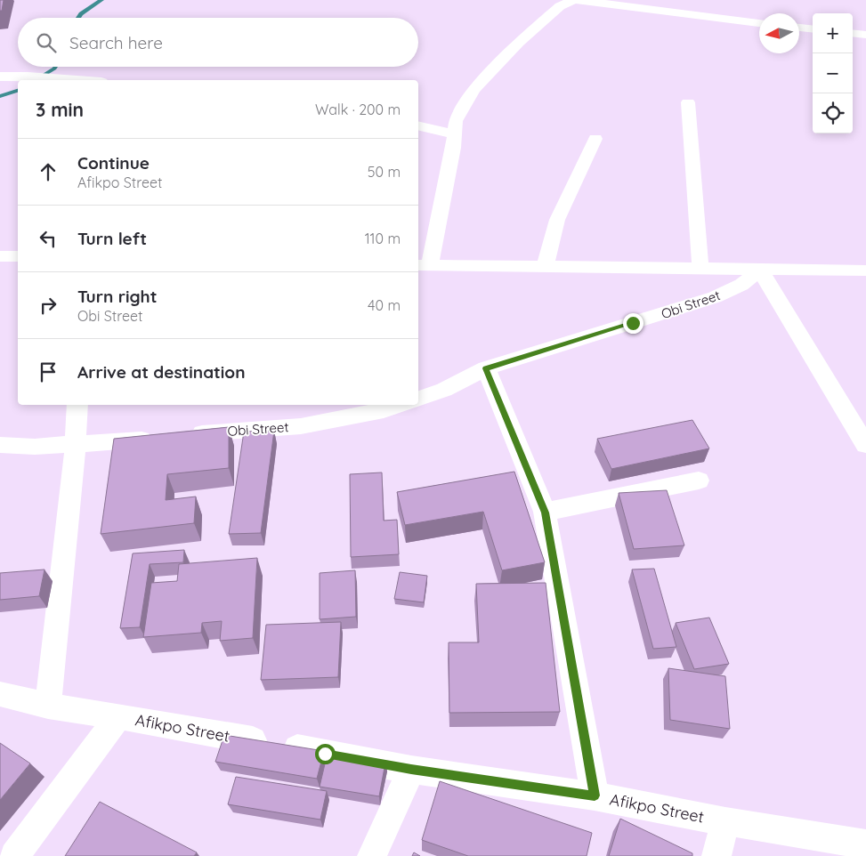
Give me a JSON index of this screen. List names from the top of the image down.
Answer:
{
  "streets": {
    "street": ["Obi Street", "Afikpo Street"]
  },
  "north": "left",
  "page": {
    "map_buttons": ["+", "−"],
    "search": "Search here",
    "heading": ["3 min", "Walk · 200 m"],
    "list": [
      ["Continue", "Afikpo Street", "50 m"],
      ["Turn left", "110 m"],
      ["Turn right", "Obi Street", "40 m"],
      "Arrive at destination"
    ]
  }
}
